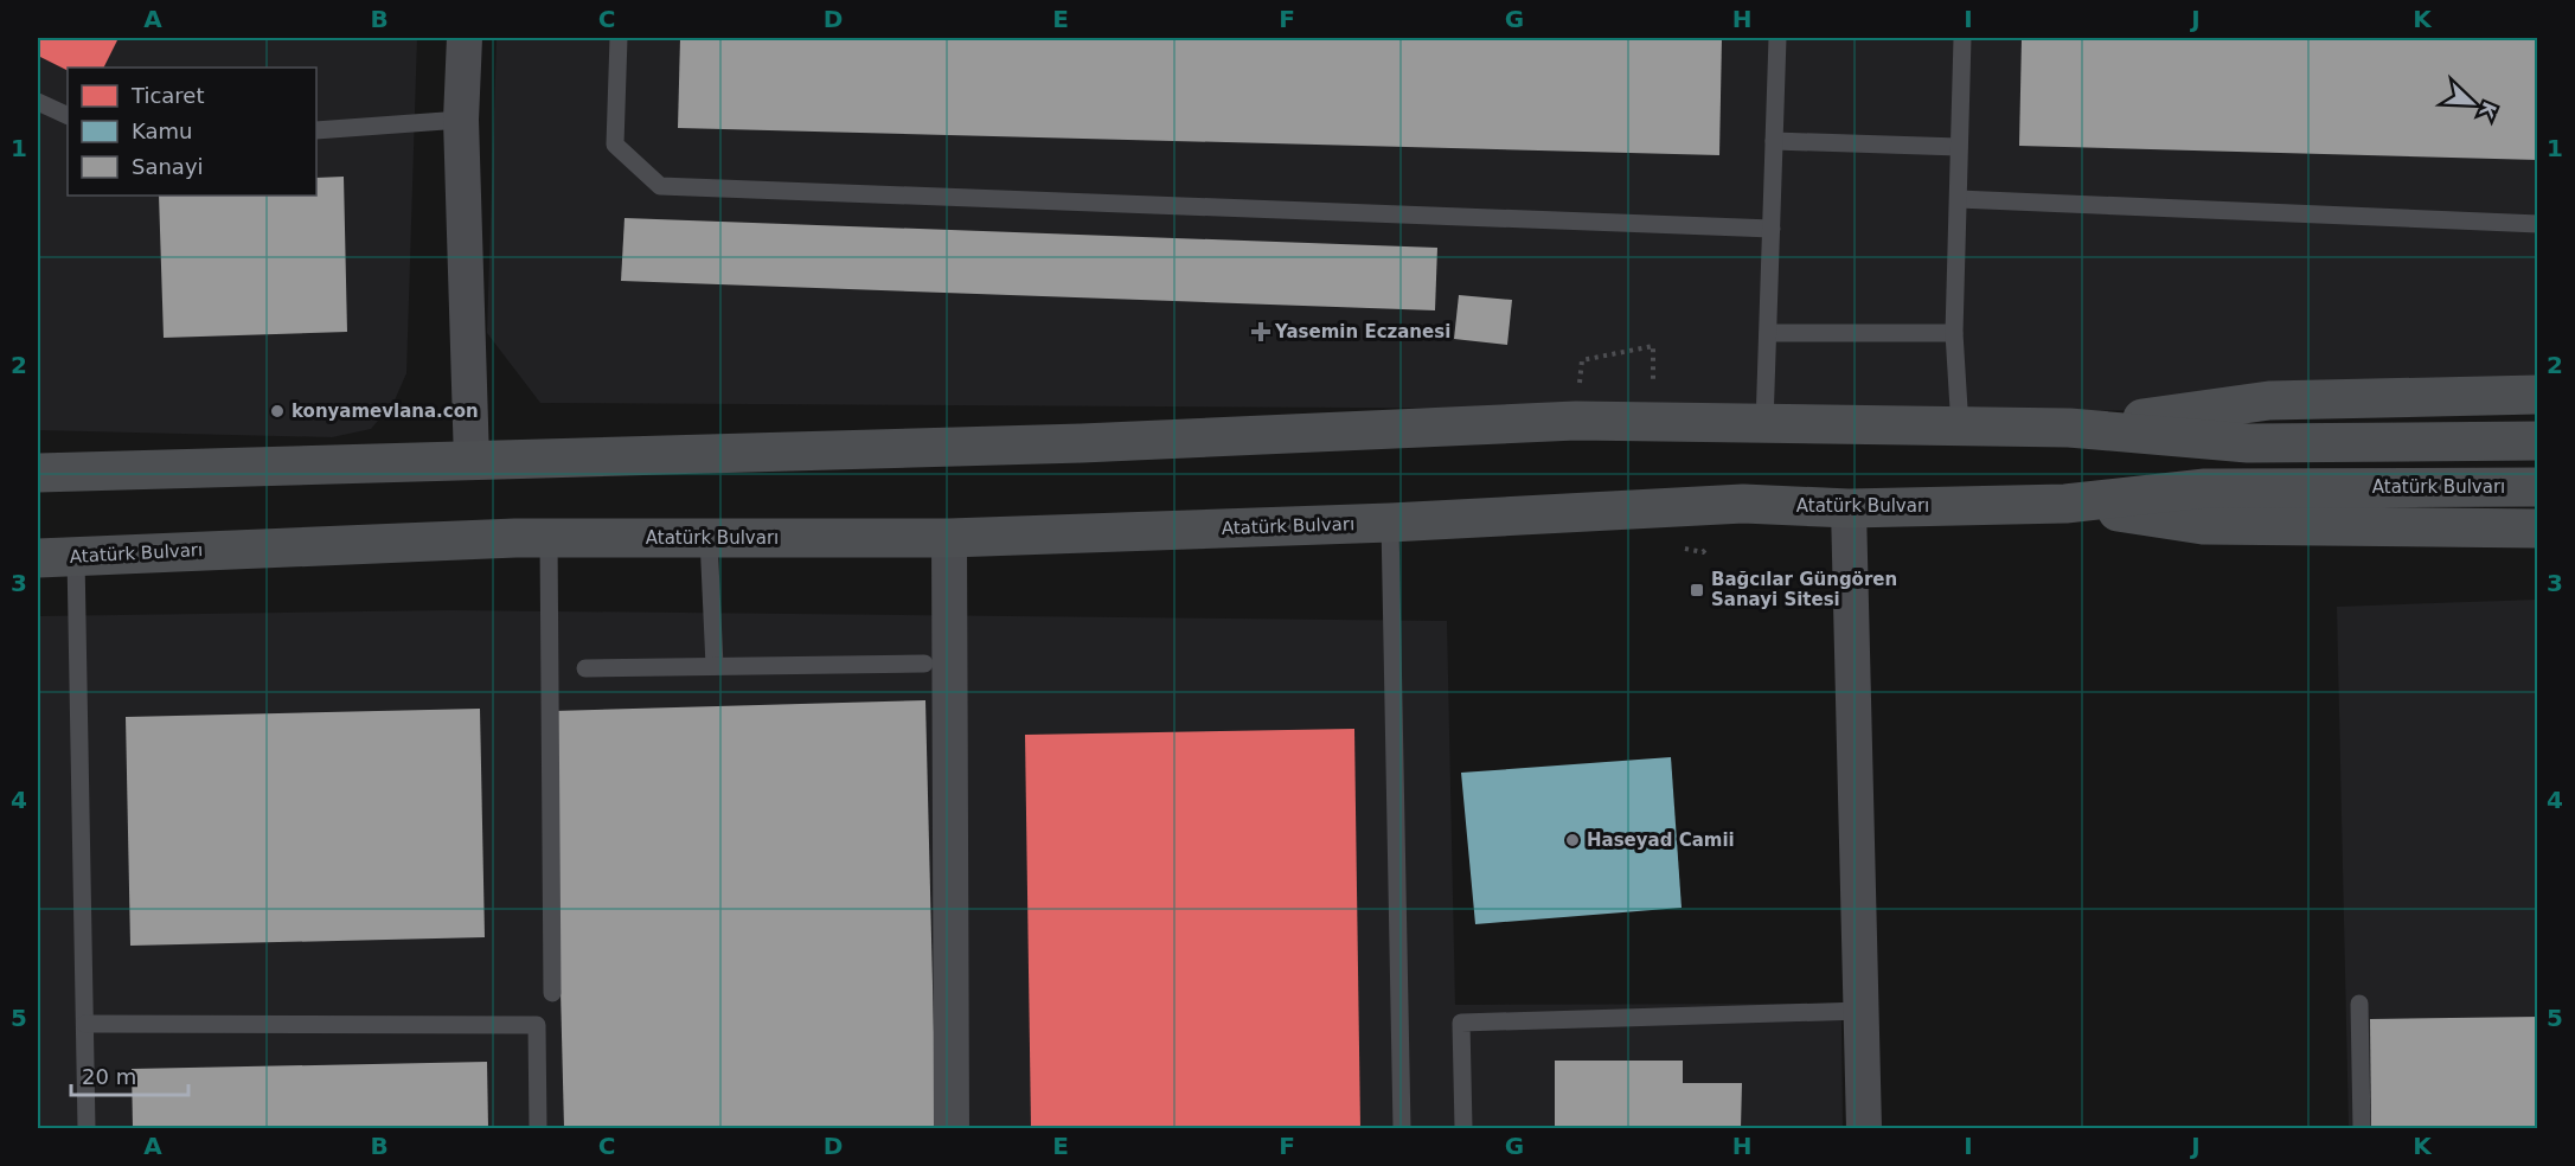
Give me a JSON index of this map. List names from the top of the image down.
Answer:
{
  "streets": {
    "main road": ["Atatürk Bulvarı"]
  },
  "places": {
    "health": ["Yasemin Eczanesi"],
    "other": ["konyamevlana.con", "Haseyad Camii"],
    "transit": ["Bağcılar Güngören Sanayi Sitesi"]
  },
  "legend": ["Ticaret", "Kamu", "Sanayi"],
  "scale_bar": "20 m",
  "north": "bottom right",
  "grid": {
    "columns": [
      "A",
      "B",
      "C",
      "D",
      "E",
      "F",
      "G",
      "H",
      "I",
      "J",
      "K"
    ],
    "rows": [
      "1",
      "2",
      "3",
      "4",
      "5"
    ]
  }
}
